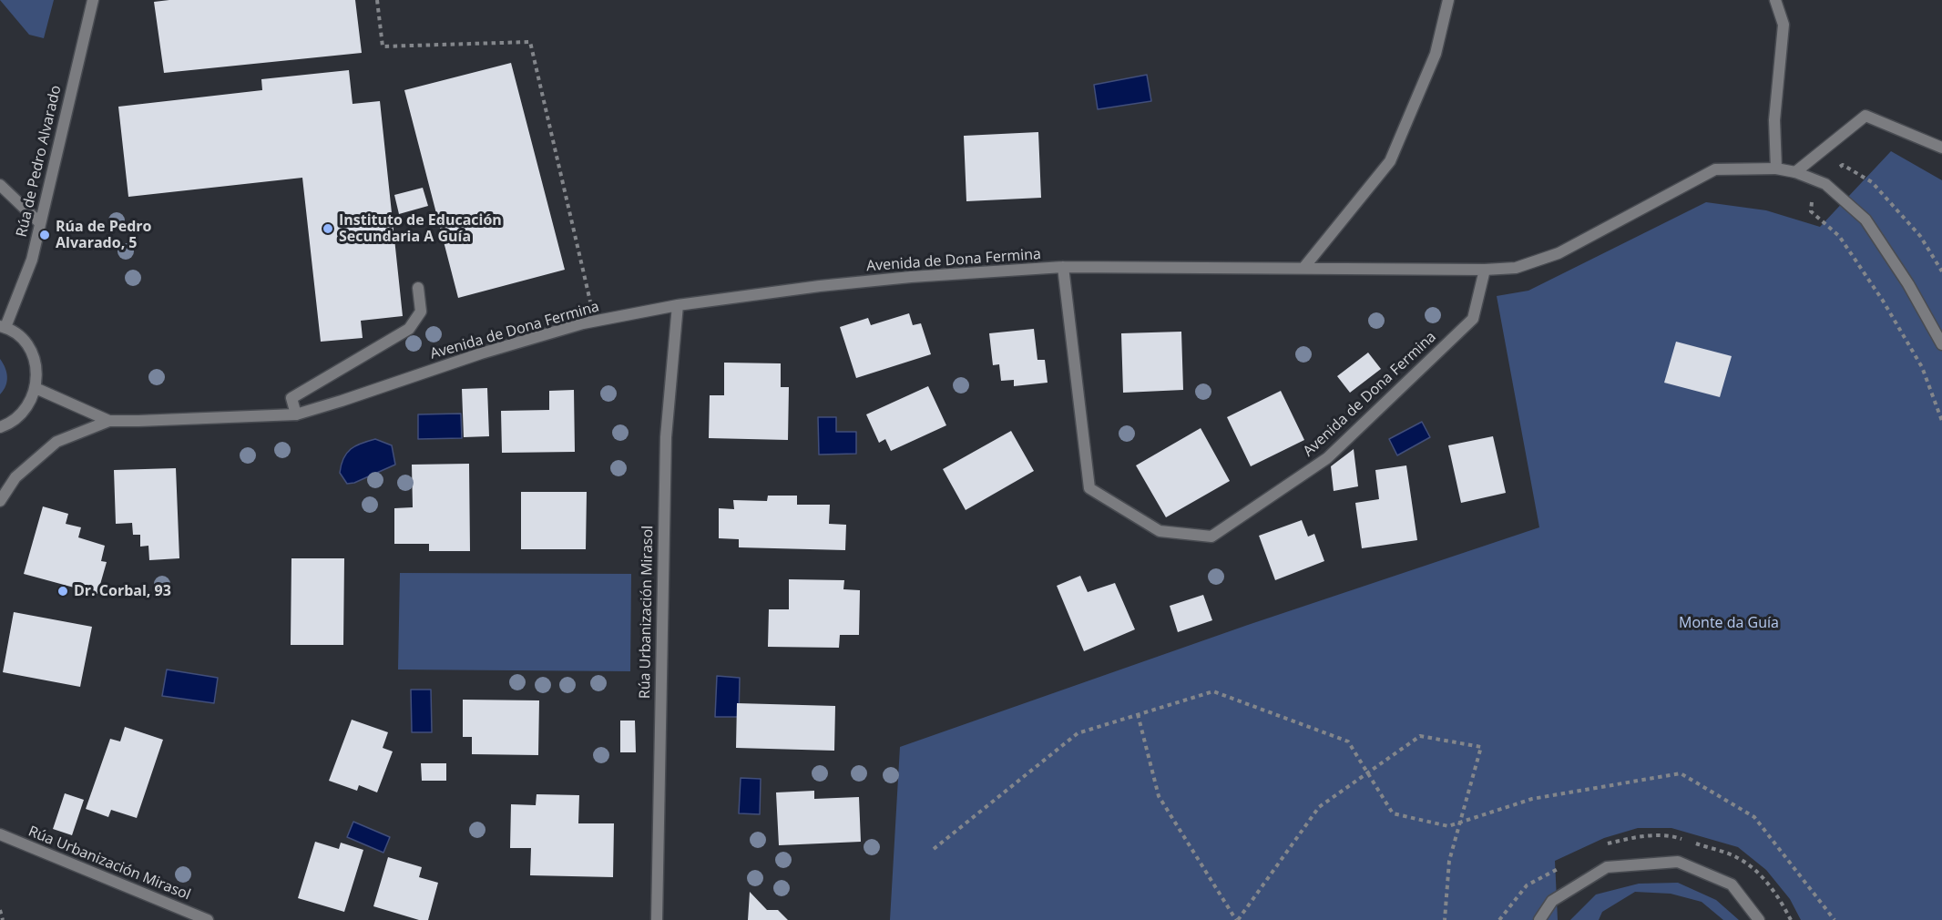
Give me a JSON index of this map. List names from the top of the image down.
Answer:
{
  "streets": {
    "street": ["Rúa de Pedro Alvarado", "Avenida de Dona Fermina", "Rúa Urbanización Mirasol"]
  },
  "crossings": [
    ["Avenida de Dona Fermina", "Rúa Urbanización Mirasol"]
  ],
  "parks": ["Monte da Guía"],
  "places": ["Instituto de Educación Secundaria A Guía", "Rúa de Pedro Alvarado, 5", "Dr. Corbal, 93"]
}
